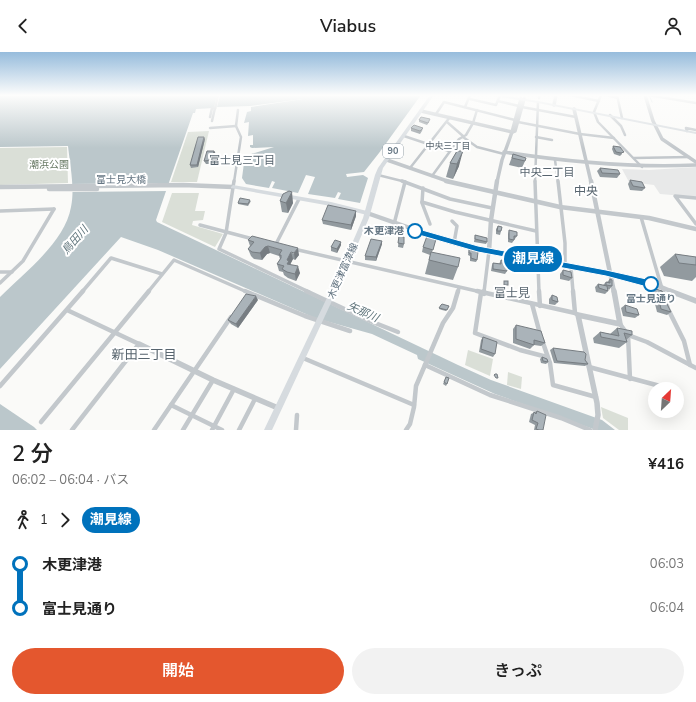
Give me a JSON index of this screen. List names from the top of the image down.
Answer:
{
  "streets": {
    "main road": ["90", "木更津富津線"],
    "street": ["富士見大橋"]
  },
  "districts": [
    "中央三丁目",
    "富士見三丁目",
    "中央二丁目",
    "中央",
    "富士見",
    "新田三丁目"
  ],
  "water": ["鳥田川", "矢那川"],
  "parks": ["潮浜公園"],
  "places": ["木更津港", "富士見通り"],
  "lines": ["bus line 潮見線"],
  "north": "top right",
  "page": {
    "header": "Viabus",
    "on_map": "潮見線",
    "heading": ["2 分", "06:02 – 06:04 · バス", "¥416"],
    "legs": ["1", "潮見線"],
    "list": [
      {
        "name": "木更津港",
        "value": "06:03"
      },
      {
        "name": "富士見通り",
        "value": "06:04"
      }
    ],
    "buttons": ["開始", "きっぷ"]
  }
}
